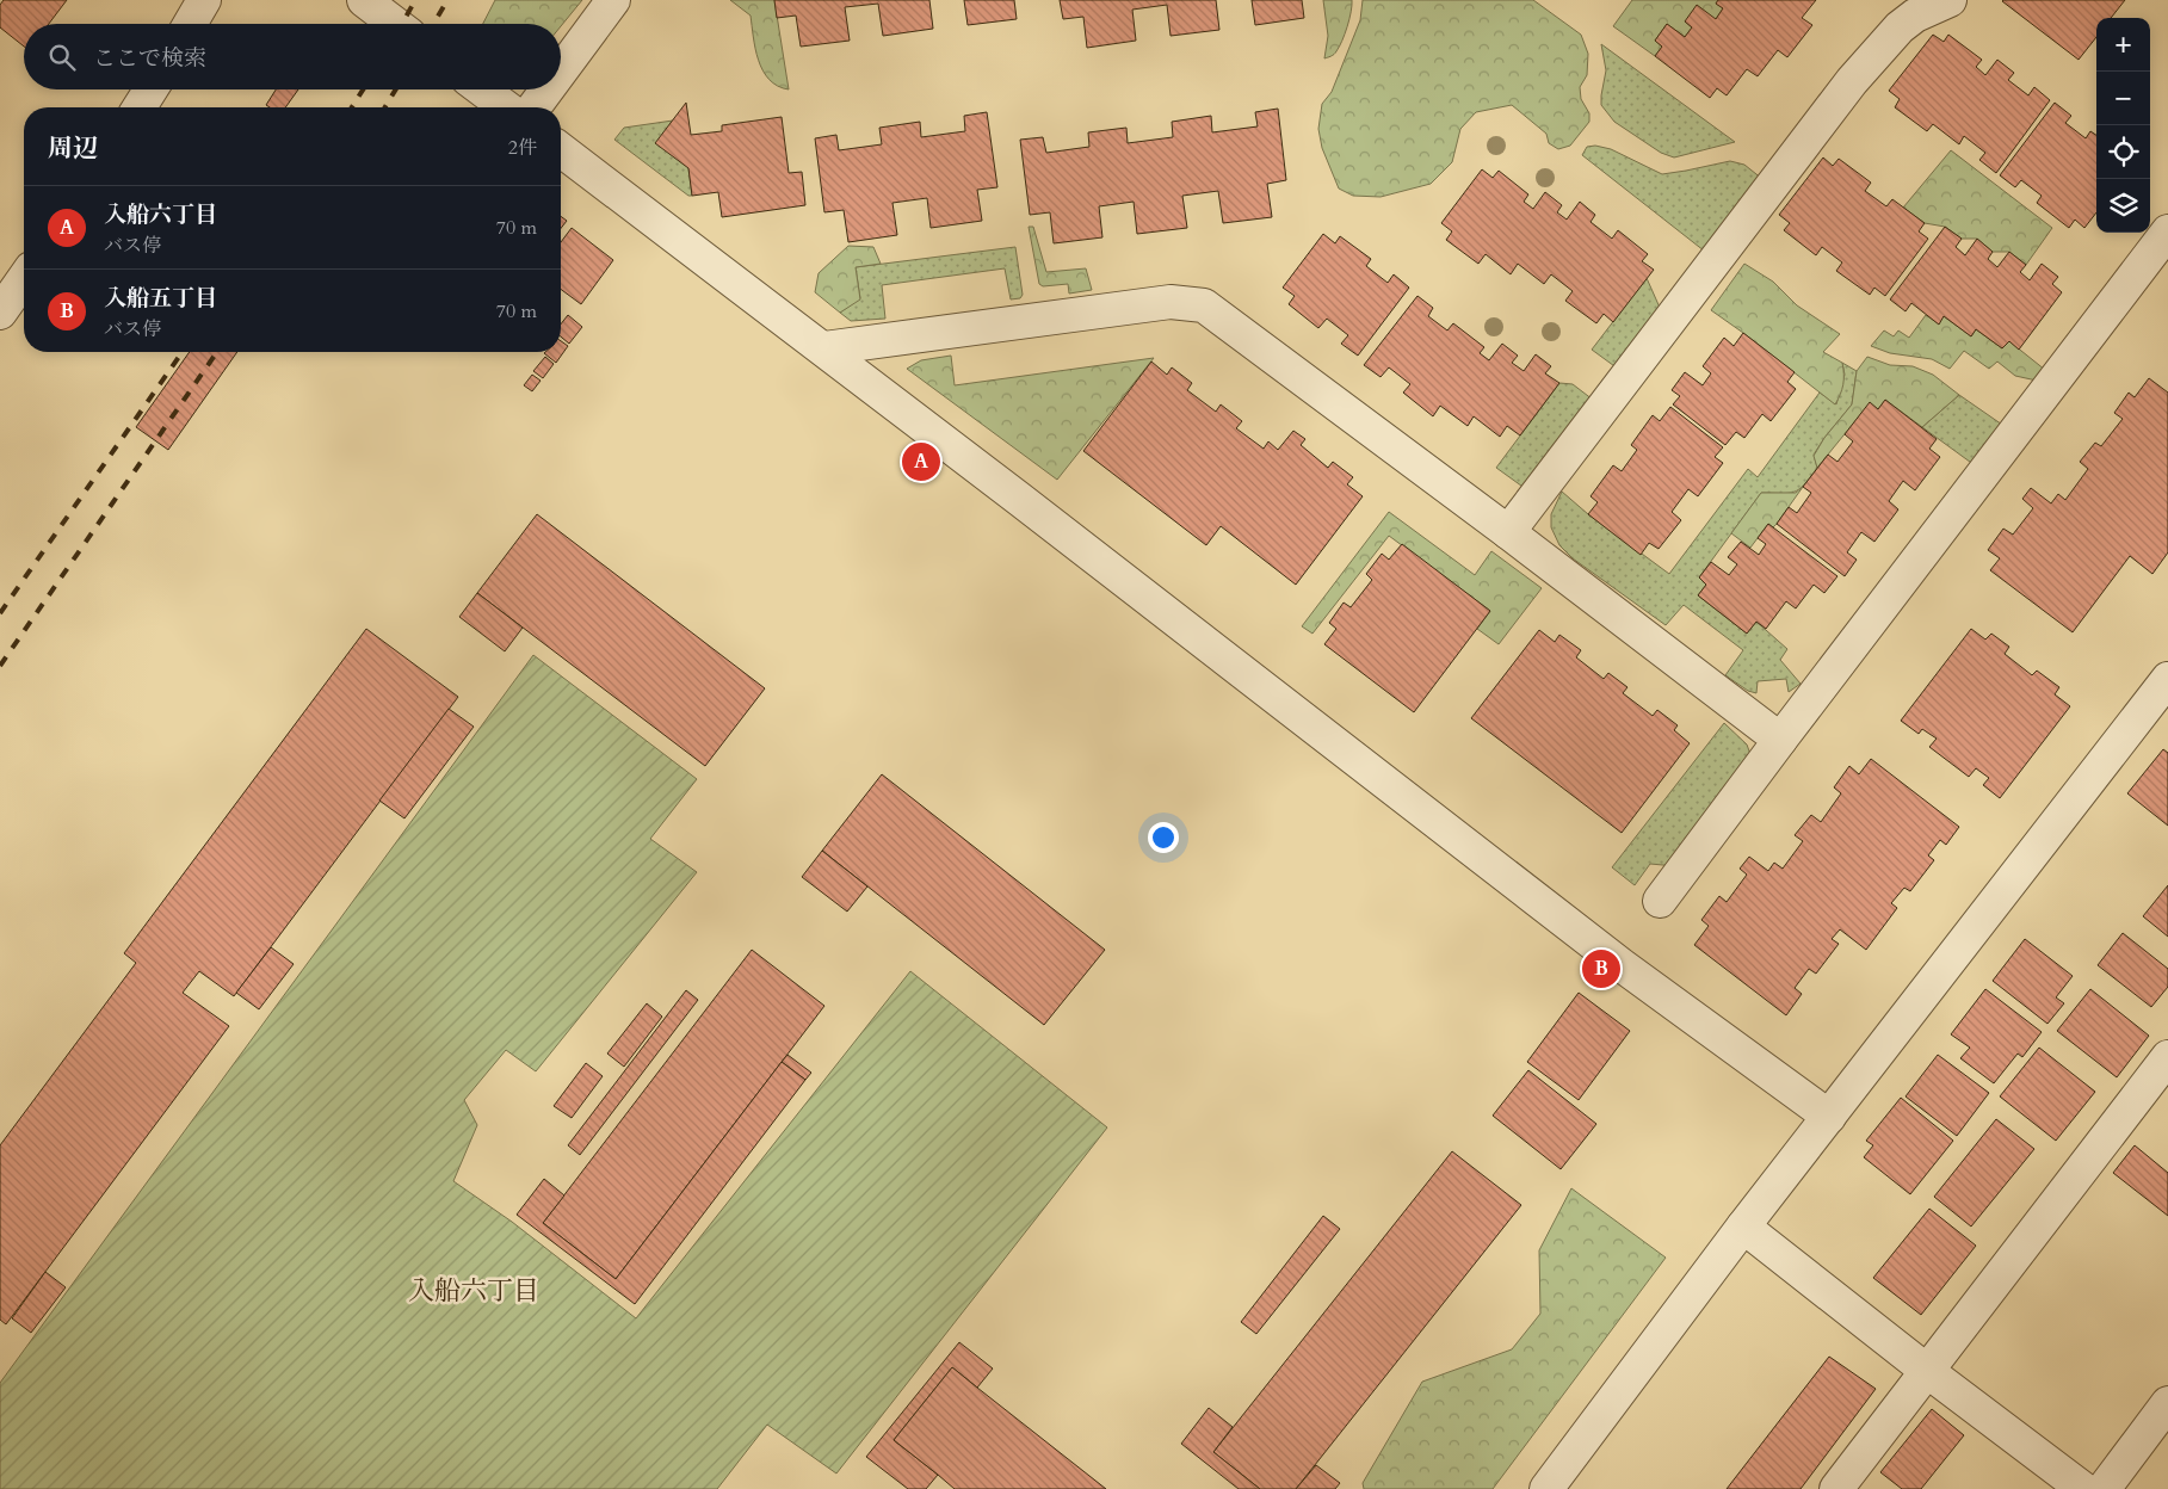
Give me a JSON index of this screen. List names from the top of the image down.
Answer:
{
  "districts": ["入船六丁目"],
  "page": {
    "map_buttons": ["+", "−"],
    "search": "ここで検索",
    "heading": ["周辺", "2件"],
    "list": [
      {
        "mark": "A",
        "name": "入船六丁目",
        "note": "バス停",
        "value": "70 m"
      },
      {
        "mark": "B",
        "name": "入船五丁目",
        "note": "バス停",
        "value": "70 m"
      }
    ],
    "pins": ["A", "B"]
  }
}
